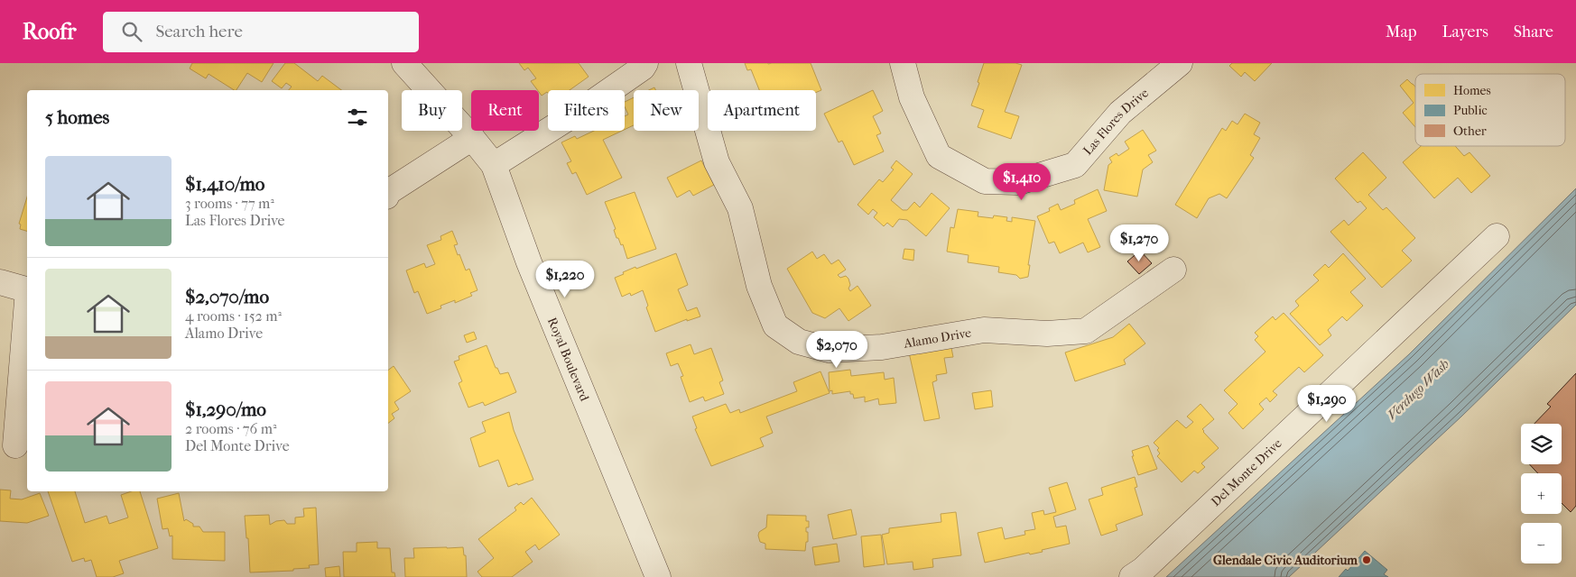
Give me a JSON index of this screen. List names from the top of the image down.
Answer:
{
  "streets": {
    "street": [
      "Las Flores Drive",
      "Alamo Drive",
      "Royal Boulevard",
      "Del Monte Drive"
    ]
  },
  "water": ["Verdugo Wash"],
  "places": ["Glendale Civic Auditorium"],
  "legend": ["Homes", "Public", "Other"],
  "page": {
    "header": "Roofr",
    "search": "Search here",
    "nav": ["Map", "Layers", "Share"],
    "chip": [
      "Buy",
      "Rent",
      "Filters",
      "New",
      "Apartment"
    ],
    "heading": "5 homes",
    "list": [
      {
        "name": "$1,410/mo",
        "note": "3 rooms · 77 m² · Las Flores Drive"
      },
      {
        "name": "$2,070/mo",
        "note": "4 rooms · 152 m² · Alamo Drive"
      },
      {
        "name": "$1,290/mo",
        "note": "2 rooms · 76 m² · Del Monte Drive"
      }
    ],
    "price": [
      "$1,410",
      "$1,270",
      "$1,220",
      "$2,070",
      "$1,290"
    ],
    "map_buttons": ["+", "−"]
  }
}
